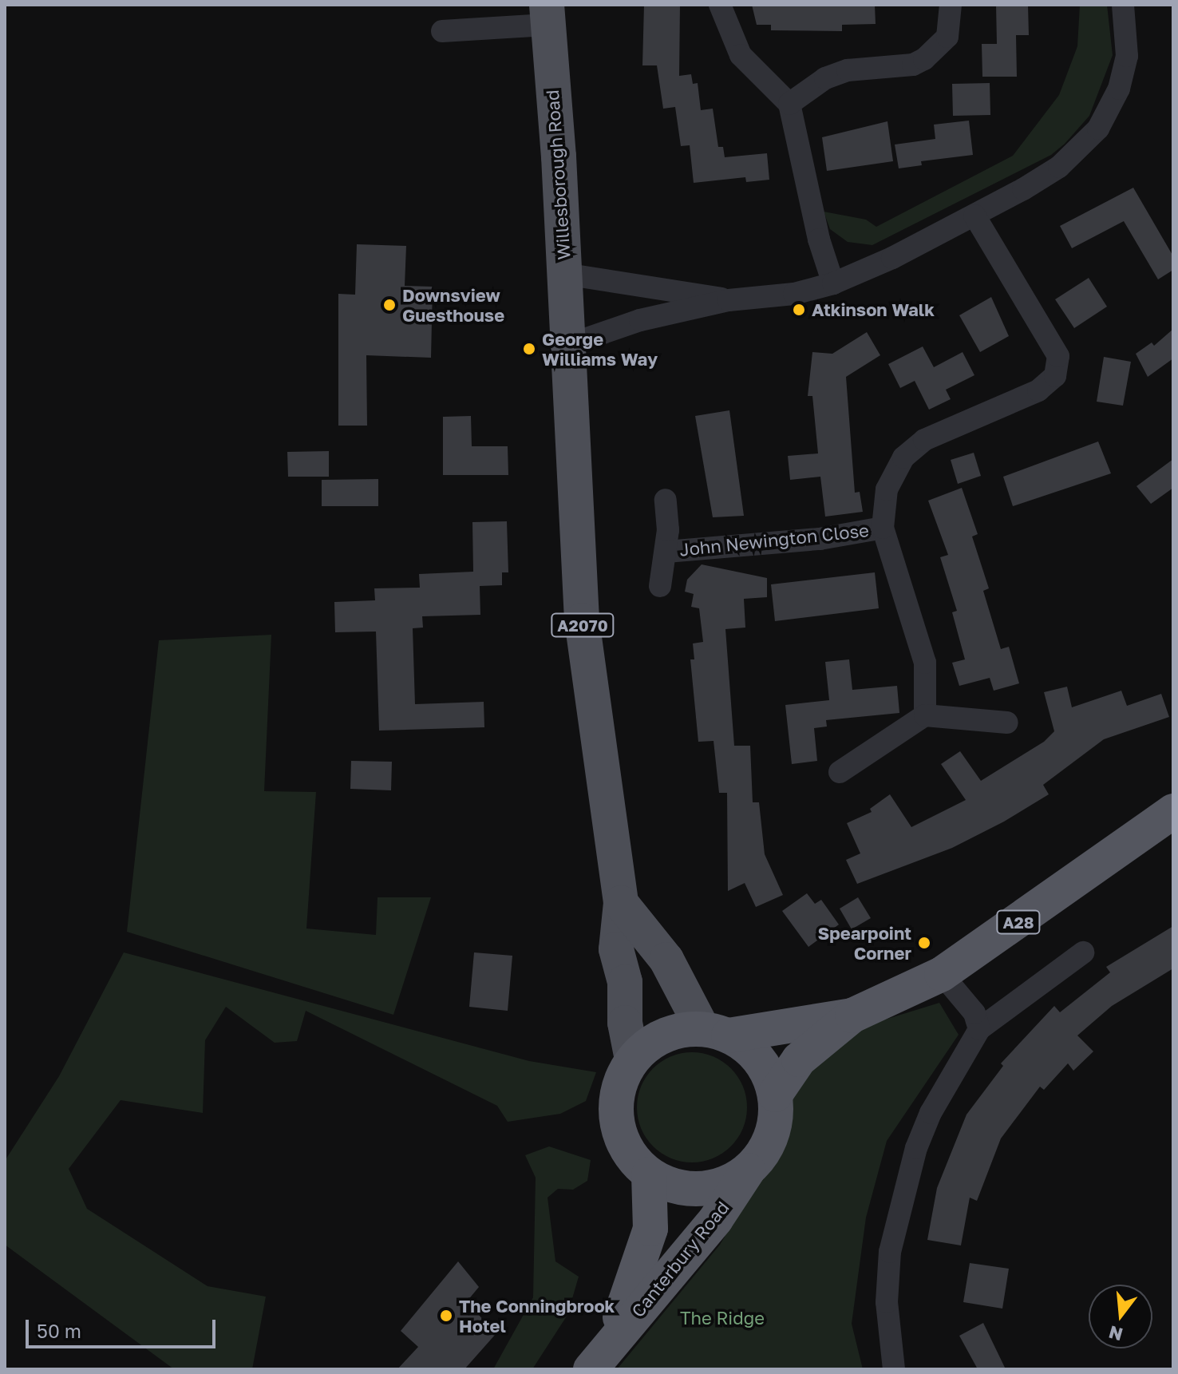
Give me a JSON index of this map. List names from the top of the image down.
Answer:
{
  "streets": {
    "highway": ["A28", "Canterbury Road"],
    "main road": ["Willesborough Road", "A2070"],
    "street": ["John Newington Close"]
  },
  "crossings": [
    ["Willesborough Road", "A2070"],
    ["A2070", "A28"],
    ["A2070", "Canterbury Road"],
    ["A28", "Canterbury Road"]
  ],
  "parks": ["The Ridge"],
  "places": [
    "Downsview Guesthouse",
    "Atkinson Walk",
    "George Williams Way",
    "Spearpoint Corner",
    "The Conningbrook Hotel"
  ],
  "scale_bar": "50 m",
  "north": "bottom"
}
